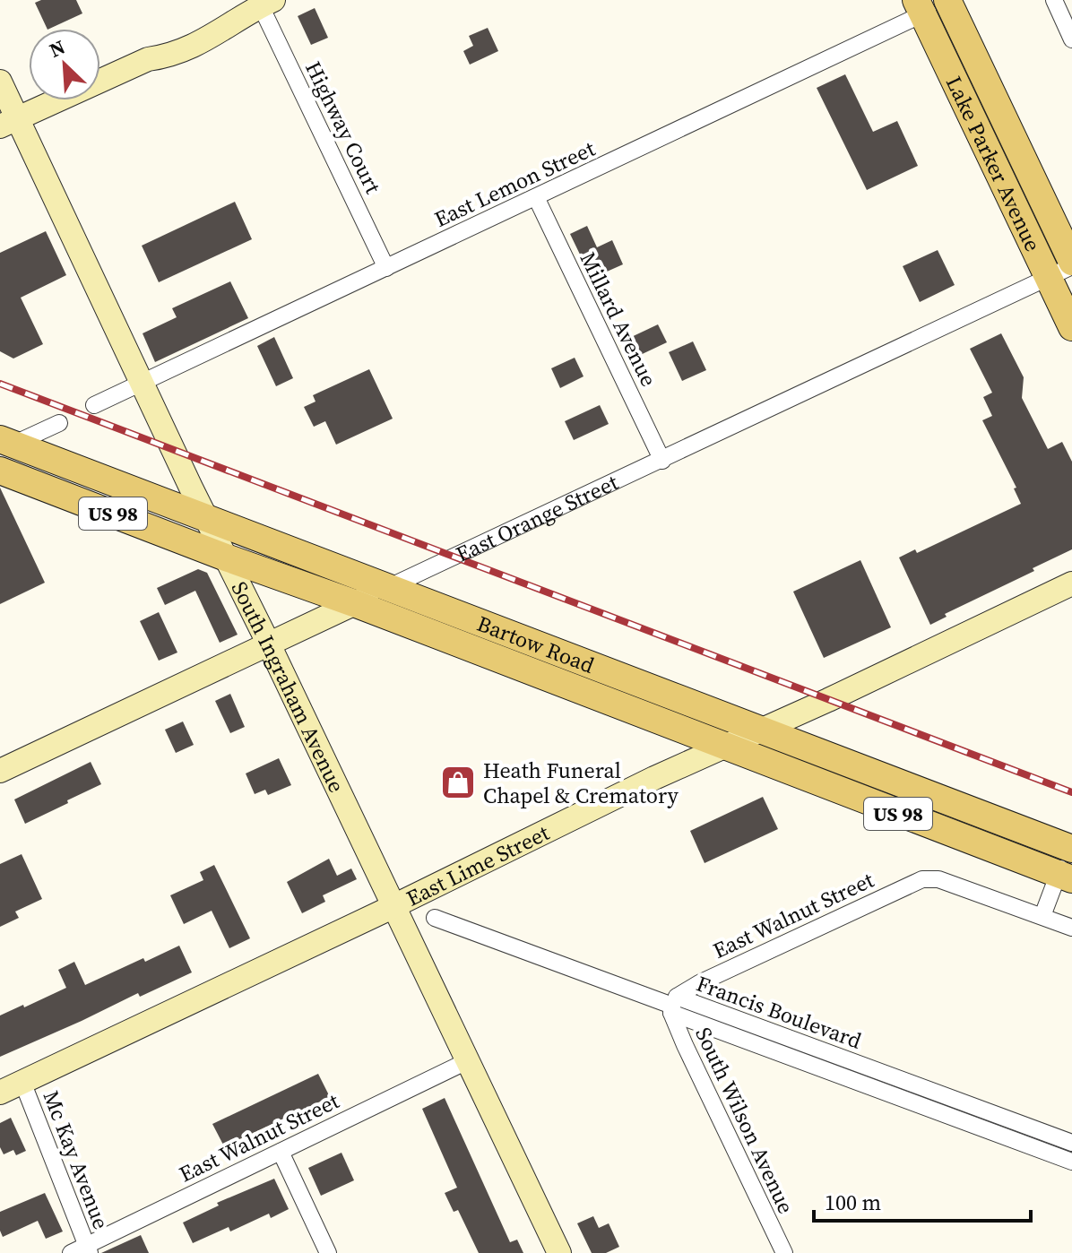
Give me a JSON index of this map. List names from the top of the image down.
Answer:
{
  "streets": {
    "main road": ["Lake Parker Avenue", "US 98", "Bartow Road"],
    "street": [
      "Highway Court",
      "East Lemon Street",
      "Millard Avenue",
      "East Orange Street",
      "South Ingraham Avenue",
      "East Lime Street",
      "East Walnut Street",
      "Francis Boulevard",
      "South Wilson Avenue",
      "Mc Kay Avenue"
    ]
  },
  "crossings": [
    ["Highway Court", "East Lemon Street"],
    ["Lake Parker Avenue", "East Lemon Street"],
    ["Lake Parker Avenue", "East Orange Street"],
    ["East Lemon Street", "Millard Avenue"],
    ["East Lemon Street", "South Ingraham Avenue"],
    ["Millard Avenue", "East Orange Street"],
    ["East Orange Street", "Bartow Road"],
    ["East Orange Street", "South Ingraham Avenue"],
    ["Bartow Road", "South Ingraham Avenue"],
    ["Bartow Road", "East Lime Street"],
    ["South Ingraham Avenue", "East Lime Street"],
    ["South Ingraham Avenue", "East Walnut Street"],
    ["East Lime Street", "Mc Kay Avenue"],
    ["East Walnut Street", "Francis Boulevard"],
    ["East Walnut Street", "South Wilson Avenue"],
    ["East Walnut Street", "Mc Kay Avenue"],
    ["Francis Boulevard", "South Wilson Avenue"]
  ],
  "places": {
    "shop": ["Heath Funeral Chapel & Crematory"]
  },
  "scale_bar": "100 m",
  "north": "top left"
}
